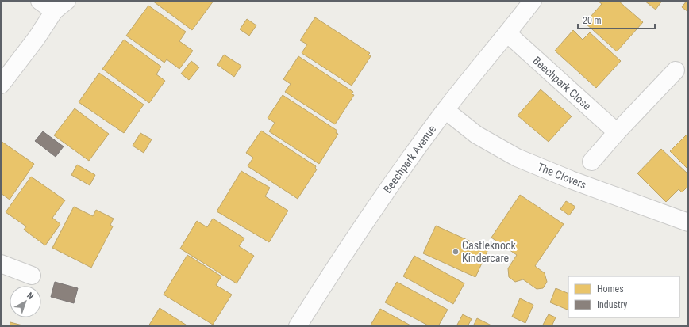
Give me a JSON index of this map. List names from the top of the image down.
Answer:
{
  "streets": {
    "street": ["Beechpark Close", "Beechpark Avenue", "The Clovers"]
  },
  "crossings": [
    ["Beechpark Close", "Beechpark Avenue"],
    ["Beechpark Avenue", "The Clovers"]
  ],
  "places": ["Castleknock Kindercare"],
  "legend": ["Homes", "Industry"],
  "scale_bar": "20 m",
  "north": "top right"
}
